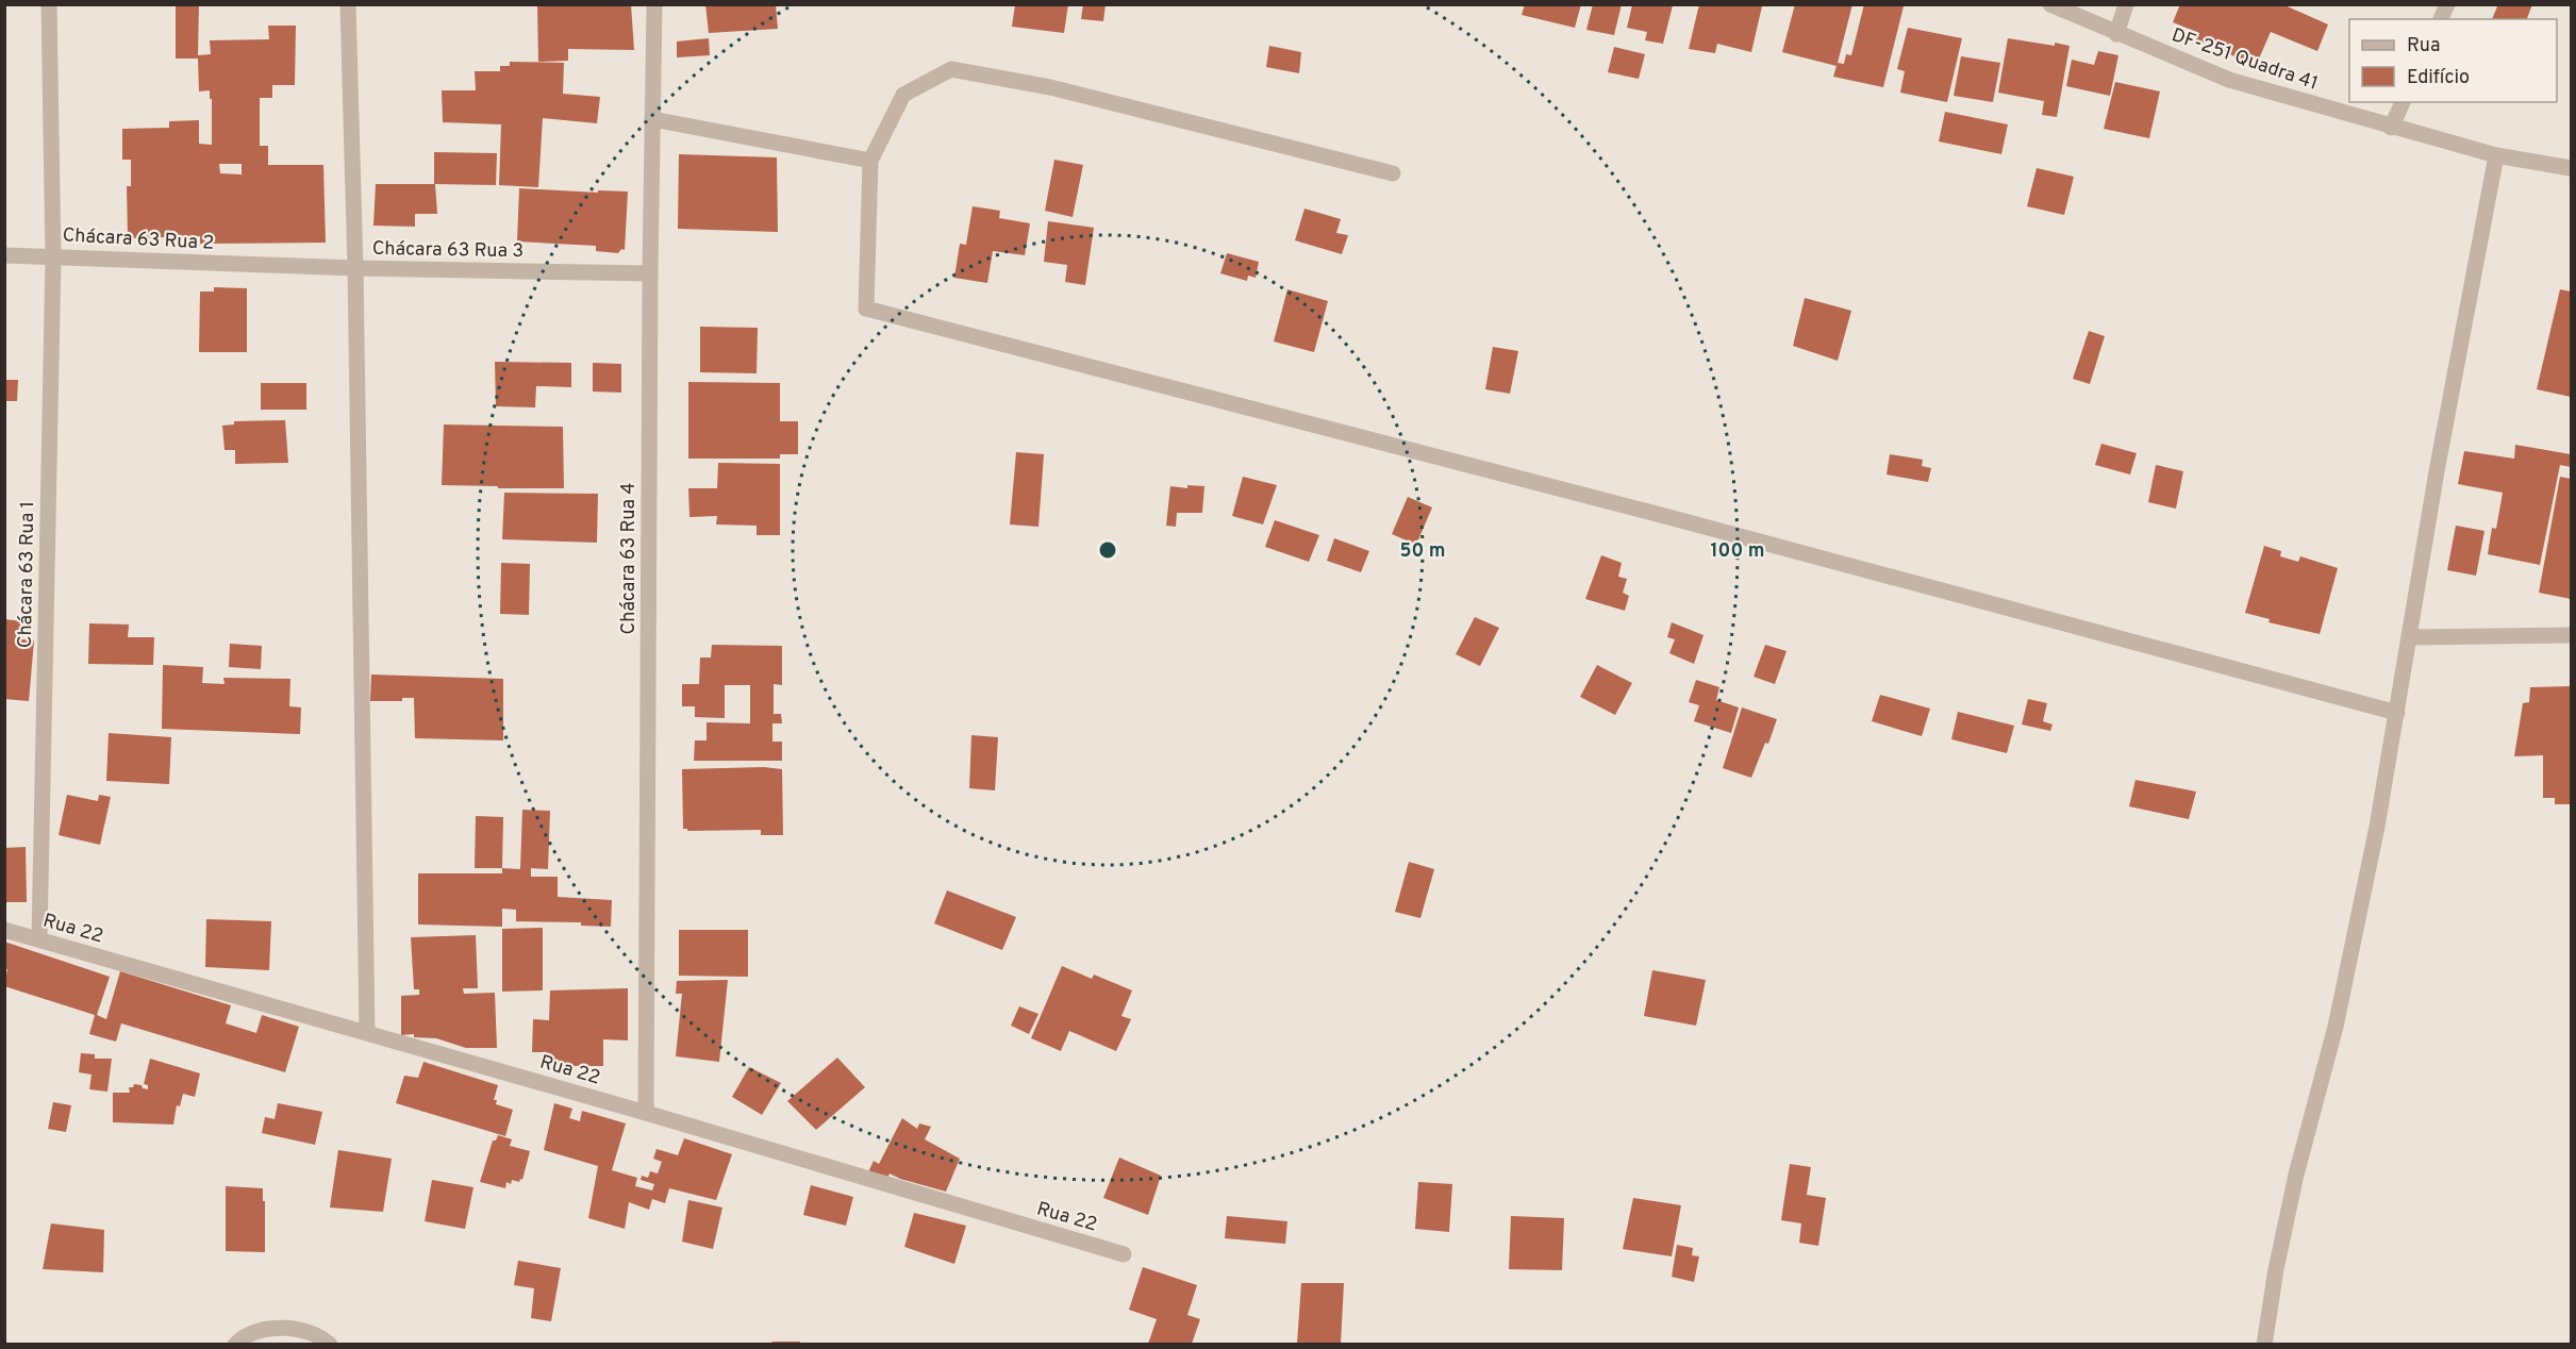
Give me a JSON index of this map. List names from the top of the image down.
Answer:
{
  "streets": {
    "street": [
      "DF-251 Quadra 41",
      "Chácara 63 Rua 2",
      "Chácara 63 Rua 3",
      "Chácara 63 Rua 4",
      "Chácara 63 Rua 1",
      "Rua 22"
    ]
  },
  "crossings": [
    ["Chácara 63 Rua 2", "Chácara 63 Rua 3"],
    ["Chácara 63 Rua 2", "Chácara 63 Rua 1"],
    ["Chácara 63 Rua 3", "Chácara 63 Rua 4"],
    ["Chácara 63 Rua 4", "Rua 22"],
    ["Chácara 63 Rua 1", "Rua 22"]
  ],
  "legend": ["Rua", "Edifício"],
  "rings": ["50 m", "100 m"]
}
